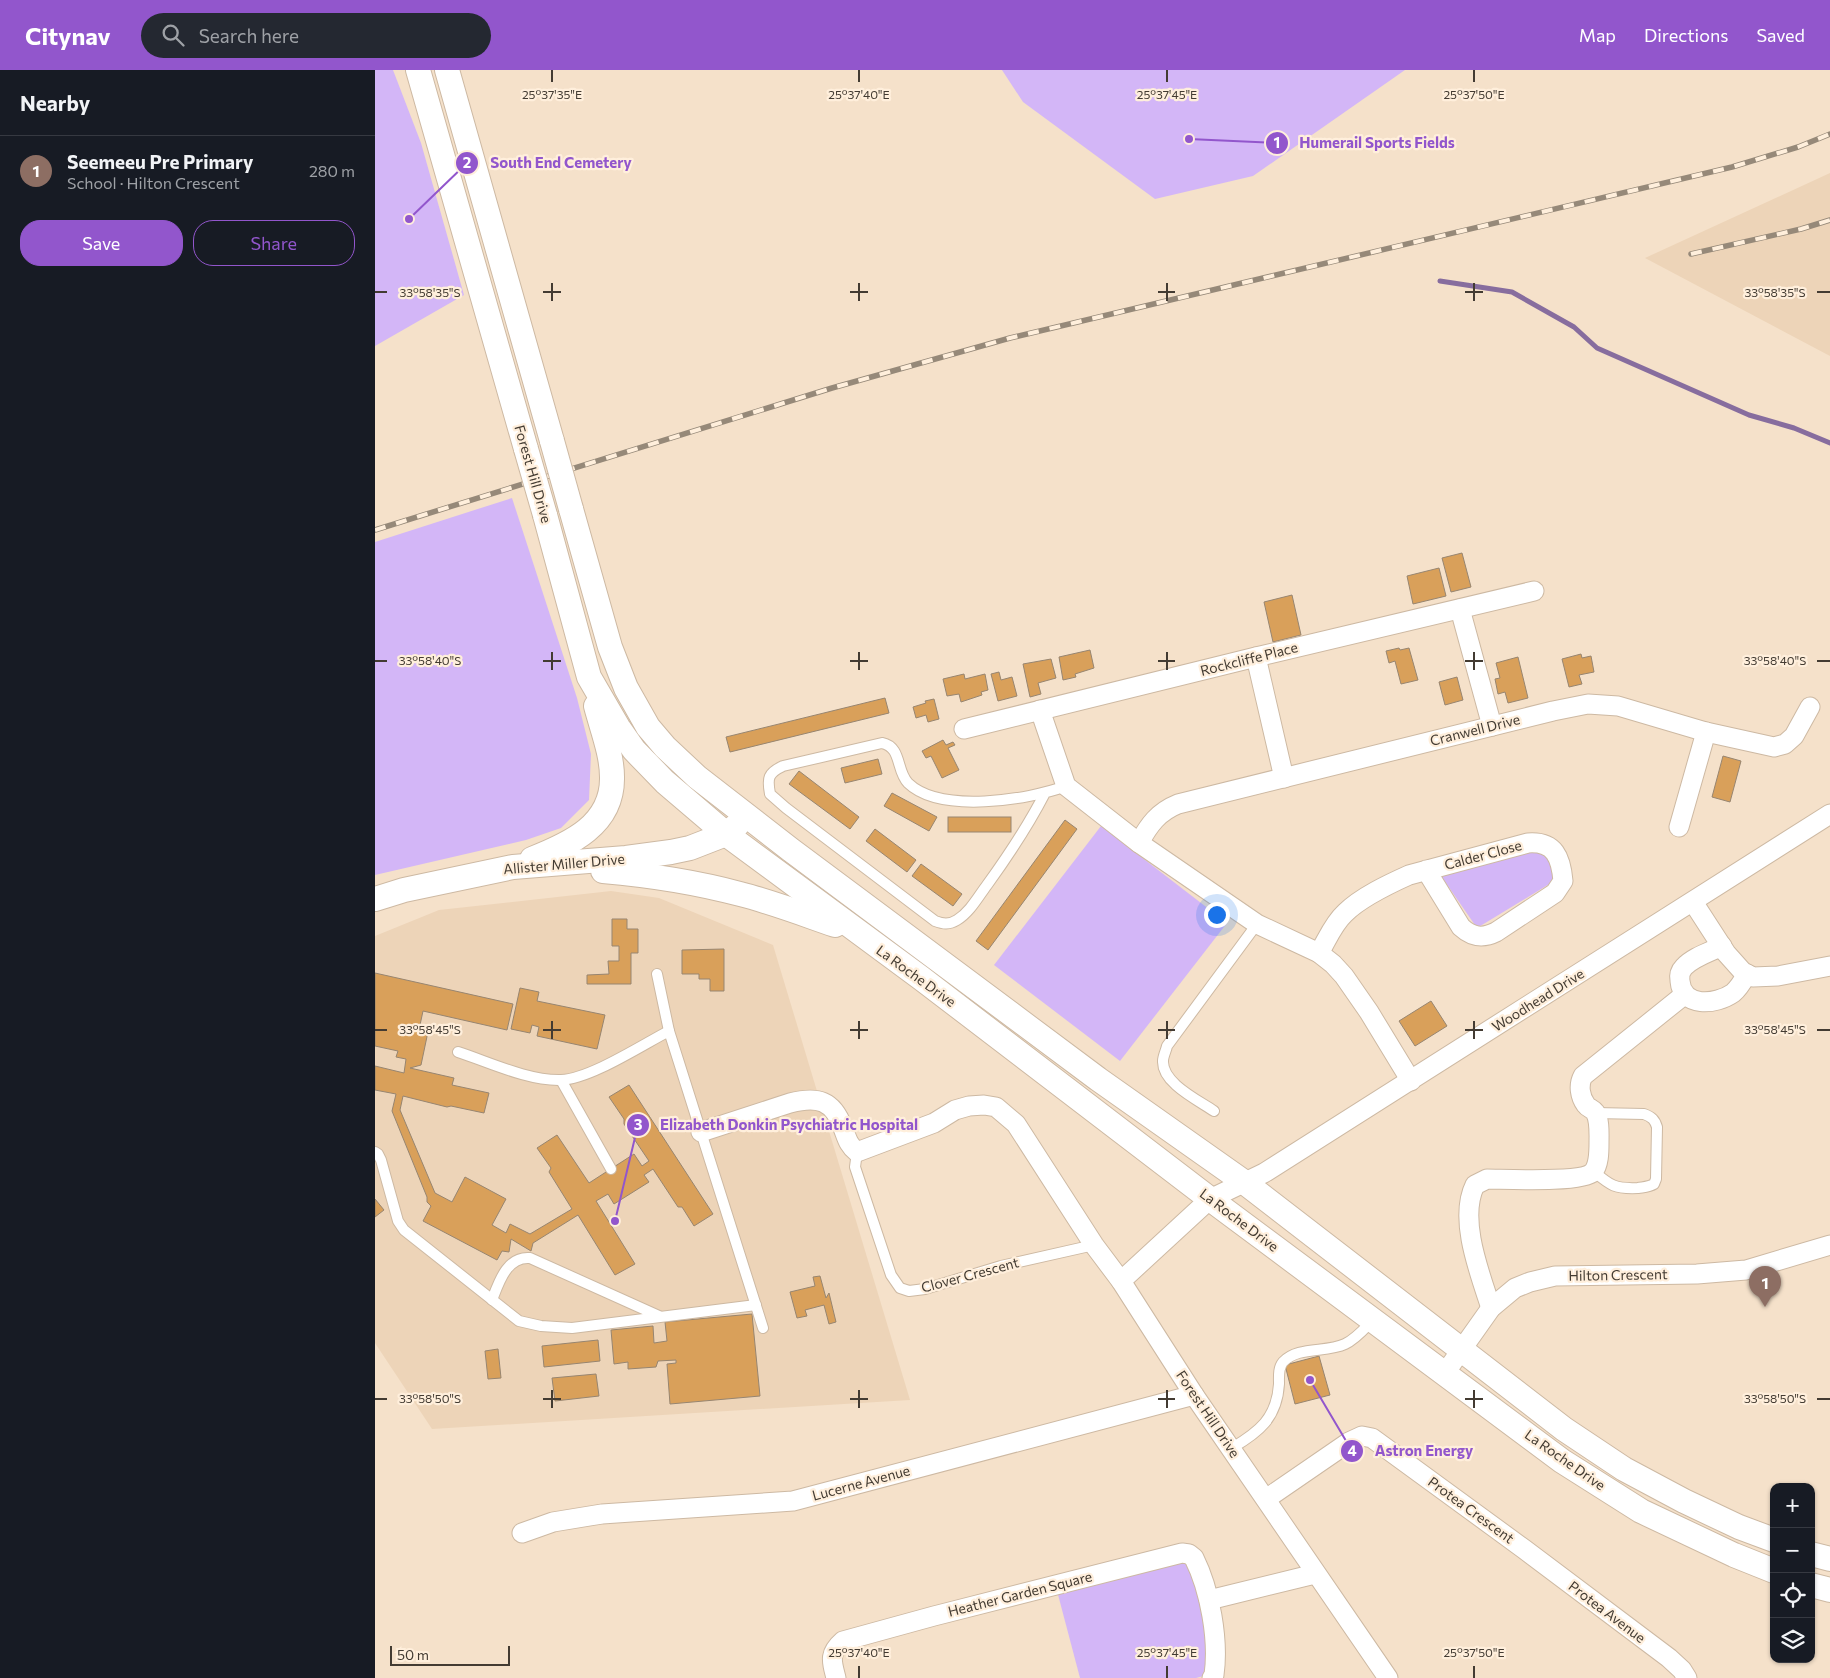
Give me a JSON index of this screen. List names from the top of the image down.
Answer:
{
  "streets": {
    "street": [
      "Forest Hill Drive",
      "Rockcliffe Place",
      "Cranwell Drive",
      "Calder Close",
      "Allister Miller Drive",
      "La Roche Drive",
      "Woodhead Drive",
      "Clover Crescent",
      "Hilton Crescent",
      "Lucerne Avenue",
      "Protea Crescent",
      "Heather Garden Square",
      "Protea Avenue"
    ]
  },
  "crossings": [
    ["Forest Hill Drive", "Allister Miller Drive"],
    ["Forest Hill Drive", "La Roche Drive"],
    ["Forest Hill Drive", "Lucerne Avenue"],
    ["Forest Hill Drive", "Protea Crescent"],
    ["Allister Miller Drive", "La Roche Drive"],
    ["La Roche Drive", "Woodhead Drive"],
    ["La Roche Drive", "Hilton Crescent"],
    ["Protea Crescent", "Protea Avenue"]
  ],
  "places": [
    "Humerail Sports Fields",
    "South End Cemetery",
    "Elizabeth Donkin Psychiatric Hospital",
    "Astron Energy"
  ],
  "scale_bar": "50 m",
  "page": {
    "header": "Citynav",
    "search": "Search here",
    "nav": ["Map", "Directions", "Saved"],
    "heading": "Nearby",
    "list": [
      {
        "mark": "1",
        "name": "Seemeeu Pre Primary",
        "note": "School · Hilton Crescent",
        "value": "280 m"
      }
    ],
    "buttons": ["Save", "Share"],
    "pins": "1",
    "map_buttons": ["+", "−"],
    "scale": "50 m"
  },
  "coordinates": [
    "25°37'35\"E",
    "25°37'40\"E",
    "25°37'45\"E",
    "25°37'50\"E",
    "33°58'35\"S",
    "33°58'40\"S",
    "33°58'45\"S",
    "33°58'50\"S"
  ]
}
